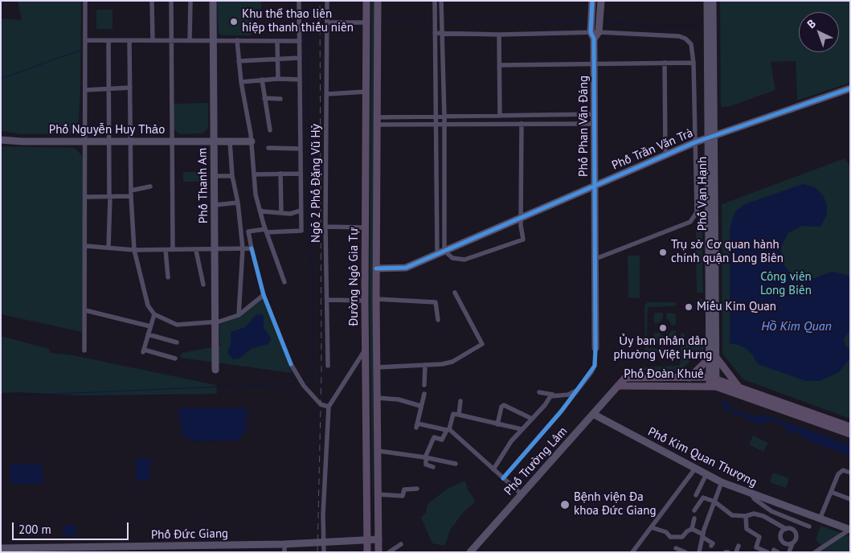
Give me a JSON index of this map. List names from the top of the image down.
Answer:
{
  "streets": {
    "main road": ["Đường Ngô Gia Tự", "Phố Đoàn Khuê"],
    "street": [
      "Phố Phan Văn Đáng",
      "Phố Nguyễn Huy Thảo",
      "Phố Trần Văn Trà",
      "Ngõ 2 Phố Đặng Vũ Hỷ",
      "Phố Thanh Am",
      "Phố Vạn Hạnh",
      "Phố Kim Quan Thượng",
      "Phố Trường Lâm",
      "Phố Đức Giang"
    ]
  },
  "crossings": [
    ["Phố Phan Văn Đáng", "Phố Trần Văn Trà"],
    ["Phố Nguyễn Huy Thảo", "Phố Thanh Am"],
    ["Phố Trần Văn Trà", "Phố Vạn Hạnh"],
    ["Phố Trần Văn Trà", "Đường Ngô Gia Tự"],
    ["Phố Vạn Hạnh", "Phố Đoàn Khuê"],
    ["Đường Ngô Gia Tự", "Phố Đức Giang"],
    ["Phố Đoàn Khuê", "Phố Trường Lâm"],
    ["Phố Kim Quan Thượng", "Phố Trường Lâm"]
  ],
  "water": ["Hồ Kim Quan"],
  "parks": ["Công viên Long Biên"],
  "places": [
    "Khu thể thao liên hiệp thanh thiếu niên",
    "Trụ sở Cơ quan hành chính quận Long Biên",
    "Miếu Kim Quan",
    "Ủy ban nhân dân phường Việt Hưng",
    "Bệnh viện Đa khoa Đức Giang"
  ],
  "scale_bar": "200 m",
  "north": "top left"
}
